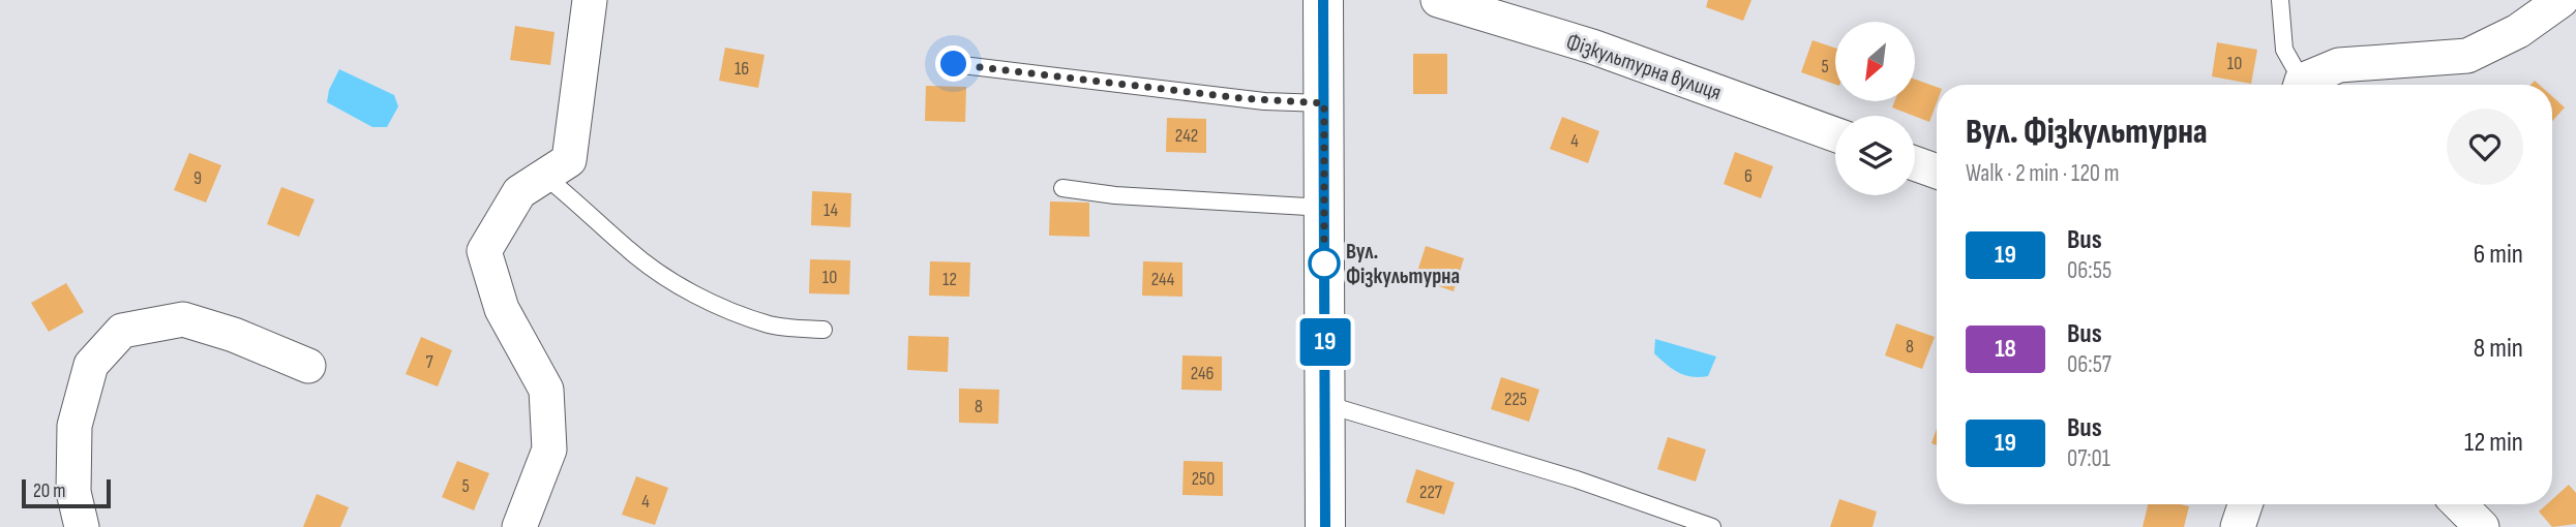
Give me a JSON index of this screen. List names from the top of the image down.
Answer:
{
  "streets": {
    "street": ["Фізкультурна вулиця"]
  },
  "places": ["Вул. Фізкультурна"],
  "lines": ["bus line 19"],
  "house_numbers": [
    "10",
    "5",
    "16",
    "242",
    "4",
    "6",
    "9",
    "14",
    "10",
    "12",
    "244",
    "8",
    "7",
    "246",
    "225",
    "8",
    "250",
    "5",
    "227",
    "4"
  ],
  "scale_bar": "20 m",
  "north": "bottom left",
  "page": {
    "on_map": "19",
    "heading": ["Вул. Фізкультурна", "Walk · 2 min · 120 m"],
    "list": [
      {
        "mark": "19",
        "name": "Bus",
        "note": "06:55",
        "value": "6 min"
      },
      {
        "mark": "18",
        "name": "Bus",
        "note": "06:57",
        "value": "8 min"
      },
      {
        "mark": "19",
        "name": "Bus",
        "note": "07:01",
        "value": "12 min"
      }
    ],
    "scale": "20 m"
  }
}
